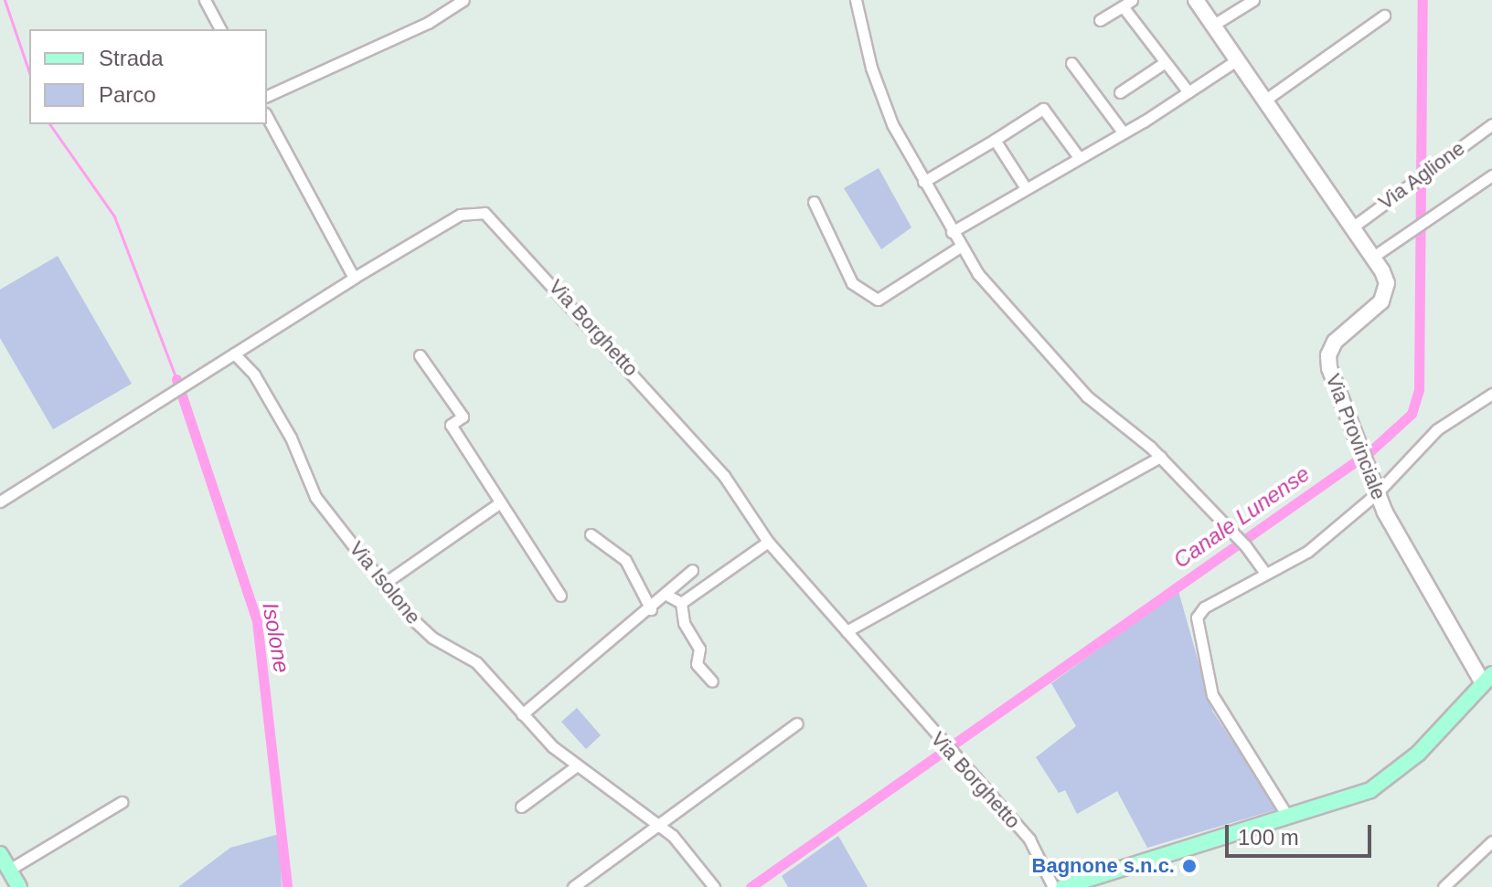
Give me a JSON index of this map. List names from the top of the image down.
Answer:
{
  "streets": {
    "street": [
      "Via Aglione",
      "Via Borghetto",
      "Via Provinciale",
      "Via Isolone"
    ]
  },
  "crossings": [
    ["Via Aglione", "Via Provinciale"],
    ["Via Borghetto", "Via Isolone"]
  ],
  "water": ["Canale Lunense", "Isolone"],
  "places": ["Bagnone s.n.c."],
  "legend": ["Strada", "Parco"],
  "scale_bar": "100 m"
}
